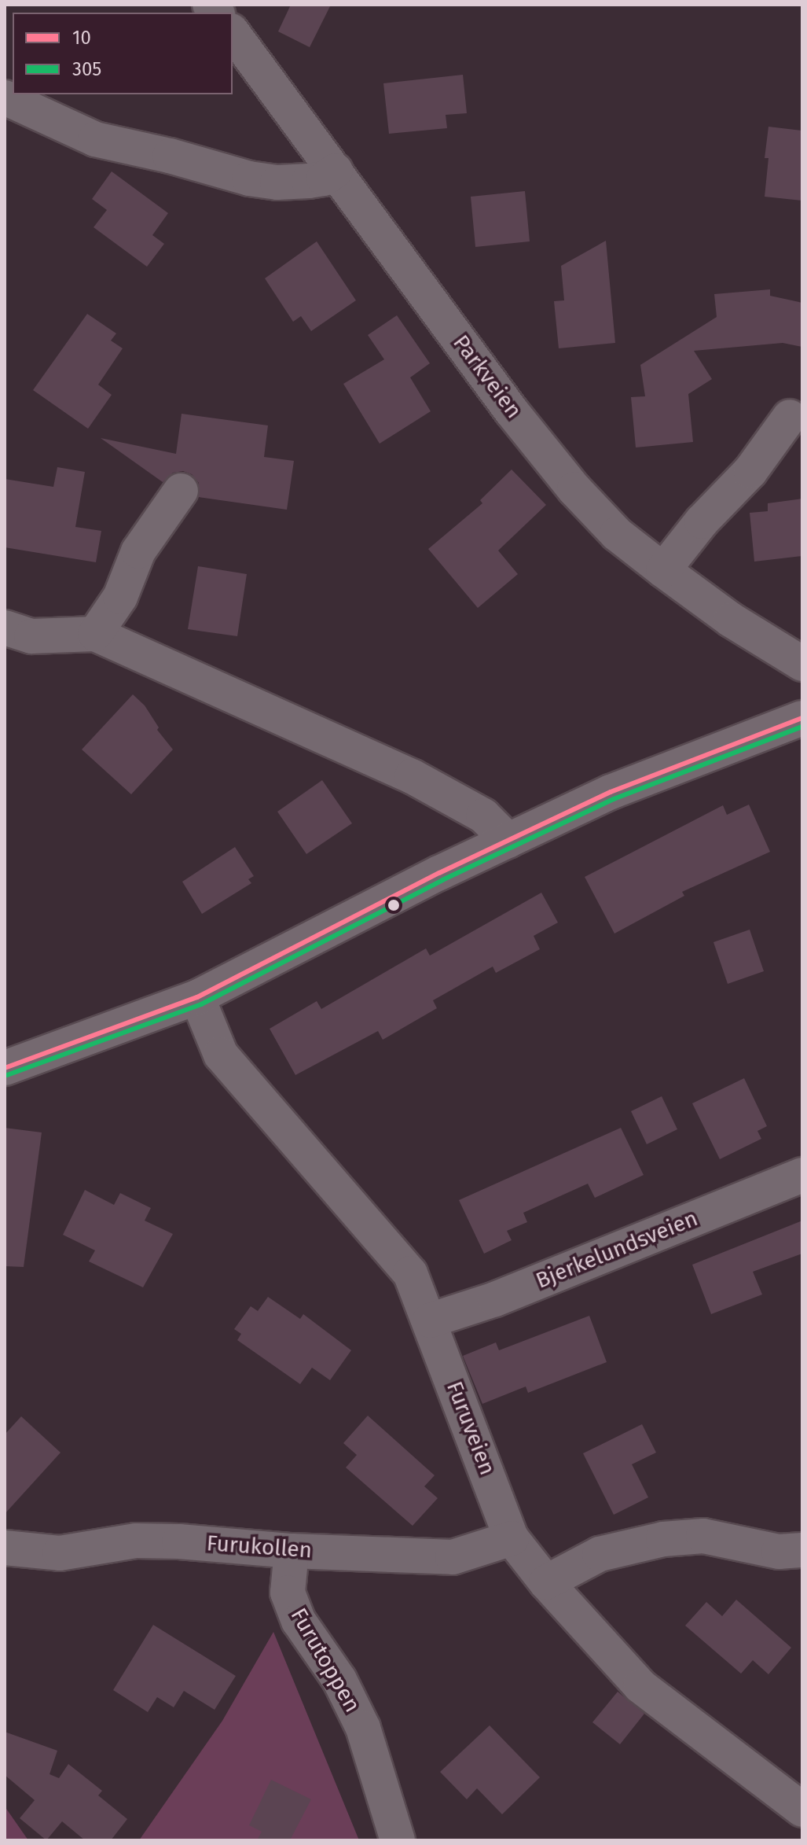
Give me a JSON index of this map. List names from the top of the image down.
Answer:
{
  "streets": {
    "street": [
      "Parkveien",
      "Bjerkelundsveien",
      "Furuveien",
      "Furukollen",
      "Furutoppen"
    ]
  },
  "crossings": [
    ["Bjerkelundsveien", "Furuveien"],
    ["Furuveien", "Furukollen"],
    ["Furukollen", "Furutoppen"]
  ],
  "lines": ["transit line 10", "transit line 305"],
  "legend": ["10", "305"]
}
